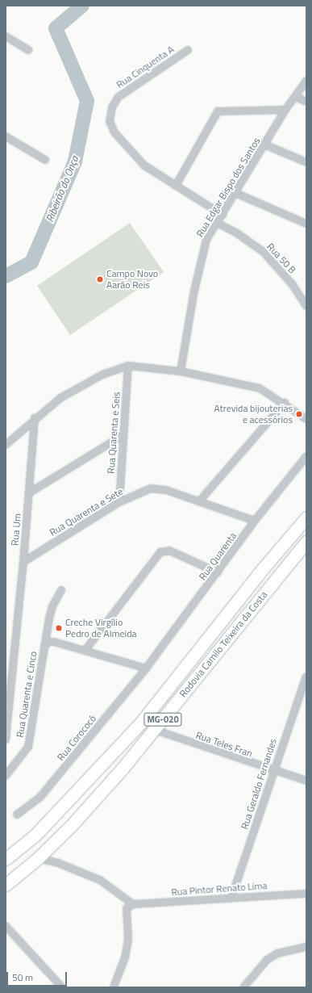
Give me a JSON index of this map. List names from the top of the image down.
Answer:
{
  "streets": {
    "highway": ["Rodovia Camilo Teixeira da Costa", "MG-020"],
    "street": [
      "Rua Cinquenta A",
      "Rua Edgar Bispo dos Santos",
      "Rua 50 B",
      "Rua Quarenta e Seis",
      "Rua Quarenta e Sete",
      "Rua Um",
      "Rua Quarenta",
      "Rua Quarenta e Cinco",
      "Rua Corococó",
      "Rua Teles Fran",
      "Rua Geraldo Fernandes",
      "Rua Pintor Renato Lima"
    ]
  },
  "crossings": [
    ["Rua Edgar Bispo dos Santos", "Rua 50 B"],
    ["Rua Quarenta e Seis", "Rua Quarenta e Sete"],
    ["Rua Quarenta e Sete", "Rua Um"],
    ["Rua Quarenta e Sete", "Rua Quarenta"],
    ["Rua Quarenta", "Rua Corococó"],
    ["Rodovia Camilo Teixeira da Costa", "Rua Teles Fran"],
    ["Rua Teles Fran", "Rua Geraldo Fernandes"],
    ["Rua Geraldo Fernandes", "Rua Pintor Renato Lima"]
  ],
  "water": ["Ribeirão do Onça"],
  "places": ["Campo Novo Aarão Reis", "Atrevida bijouterias e acessórios", "Creche Virgílio Pedro de Almeida"],
  "scale_bar": "50 m"
}
